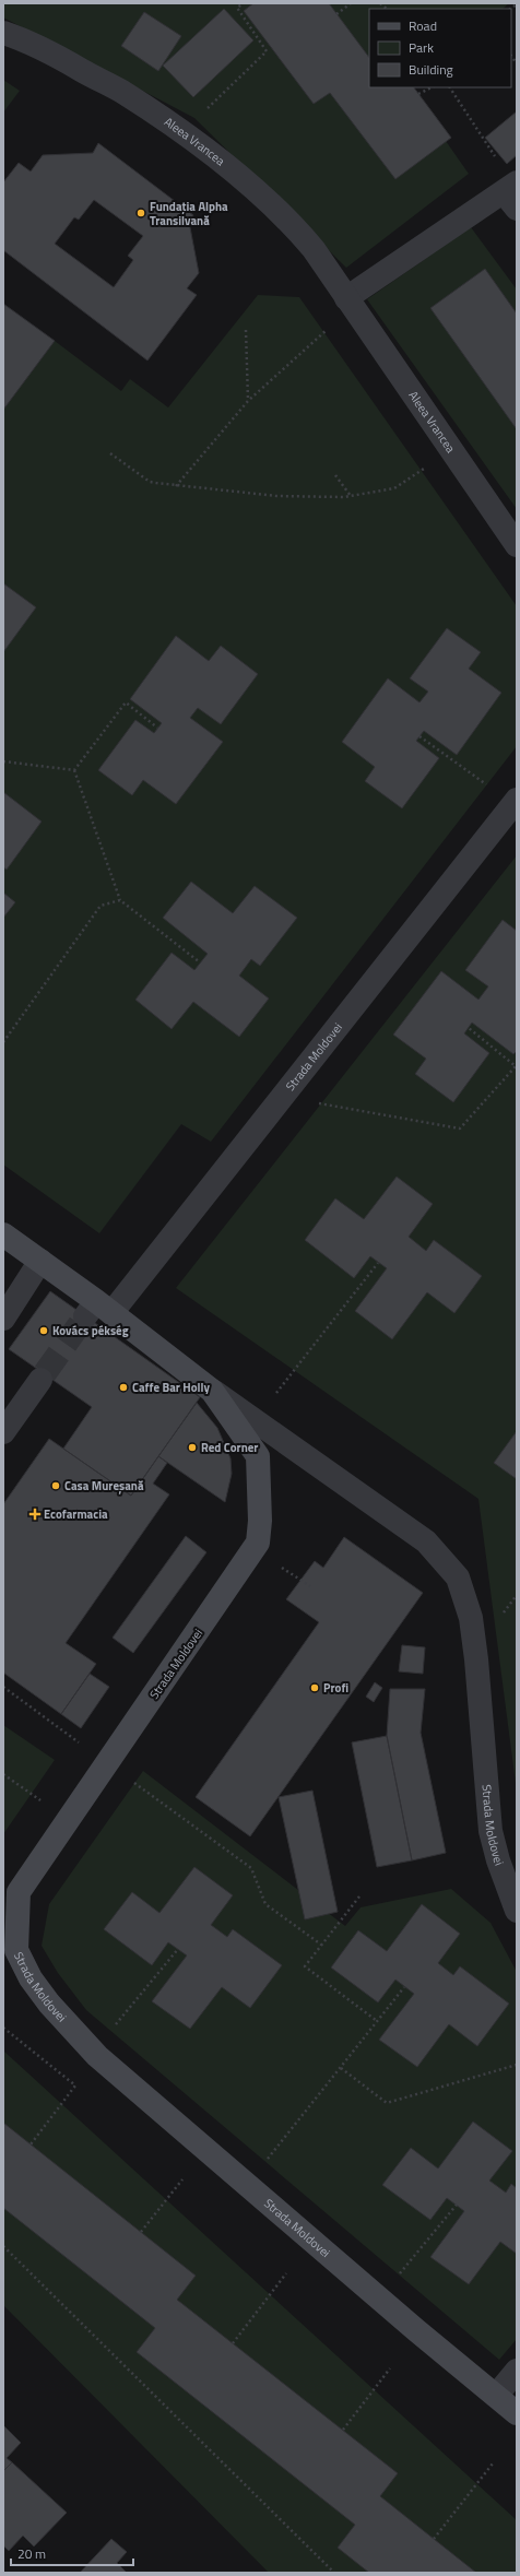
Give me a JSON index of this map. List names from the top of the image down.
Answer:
{
  "streets": {
    "street": ["Aleea Vrancea", "Strada Moldovei"]
  },
  "places": {
    "other": [
      "Fundația Alpha Transilvană",
      "Kovács pékség",
      "Caffe Bar Holly",
      "Red Corner",
      "Casa Mureșană",
      "Profi"
    ],
    "health": ["Ecofarmacia"]
  },
  "legend": ["Road", "Park", "Building"],
  "scale_bar": "20 m"
}
